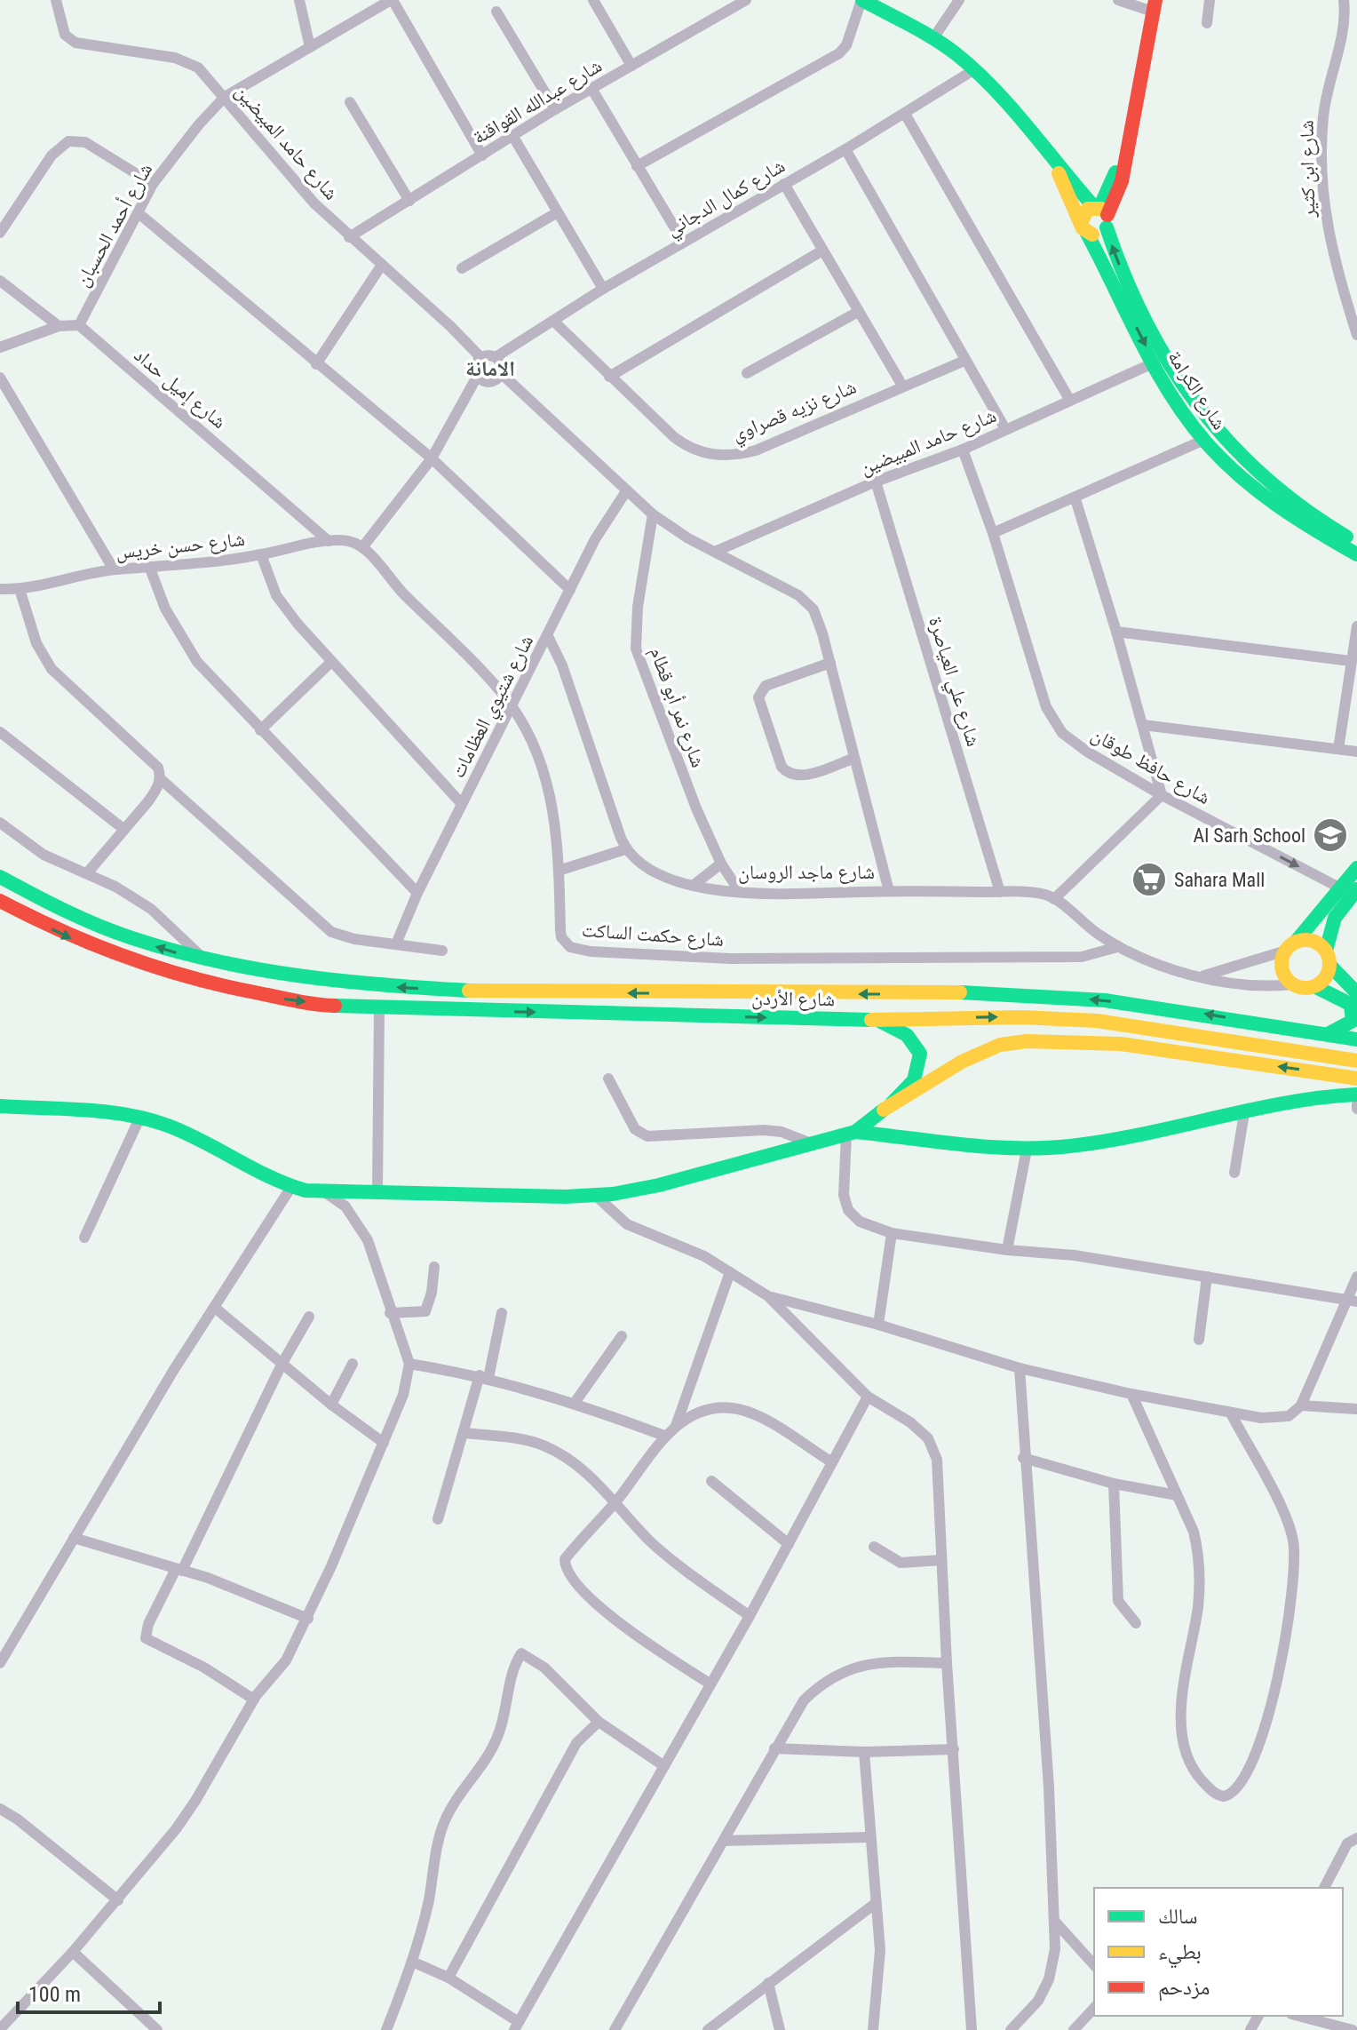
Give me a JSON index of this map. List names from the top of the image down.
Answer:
{
  "streets": {
    "main road": ["شارع الكرامة", "شارع الأردن"],
    "street": [
      "شارع عبدالله القواقنة",
      "شارع حامد المبيضين",
      "شارع ابن كثير",
      "شارع كمال الدجاني",
      "شارع أحمد الحسبان",
      "شارع إميل حداد",
      "شارع نزيه قصراوي",
      "شارع حسن خريس",
      "شارع علي العياصرة",
      "شارع شتيوي العظامات",
      "شارع نمر أبو قطام",
      "شارع حافظ طوقان",
      "شارع ماجد الروسان",
      "شارع حكمت الساكت"
    ]
  },
  "crossings": [
    ["شارع عبدالله القواقنة", "شارع حامد المبيضين"],
    ["شارع حامد المبيضين", "شارع كمال الدجاني"],
    ["شارع حامد المبيضين", "شارع أحمد الحسبان"],
    ["شارع حامد المبيضين", "شارع الكرامة"],
    ["شارع حامد المبيضين", "شارع علي العياصرة"],
    ["شارع حامد المبيضين", "شارع حافظ طوقان"],
    ["شارع كمال الدجاني", "شارع الكرامة"],
    ["شارع كمال الدجاني", "شارع نزيه قصراوي"],
    ["شارع أحمد الحسبان", "شارع إميل حداد"],
    ["شارع إميل حداد", "شارع حسن خريس"],
    ["شارع حسن خريس", "شارع حكمت الساكت"],
    ["شارع علي العياصرة", "شارع ماجد الروسان"],
    ["شارع شتيوي العظامات", "شارع حكمت الساكت"],
    ["شارع نمر أبو قطام", "شارع ماجد الروسان"],
    ["شارع ماجد الروسان", "شارع حكمت الساكت"]
  ],
  "districts": ["الامانة"],
  "places": {
    "school or university": ["Al Sarh School"],
    "supermarket": ["Sahara Mall"]
  },
  "legend": ["سالك", "بطيء", "مزدحم"],
  "scale_bar": "100 m"
}
